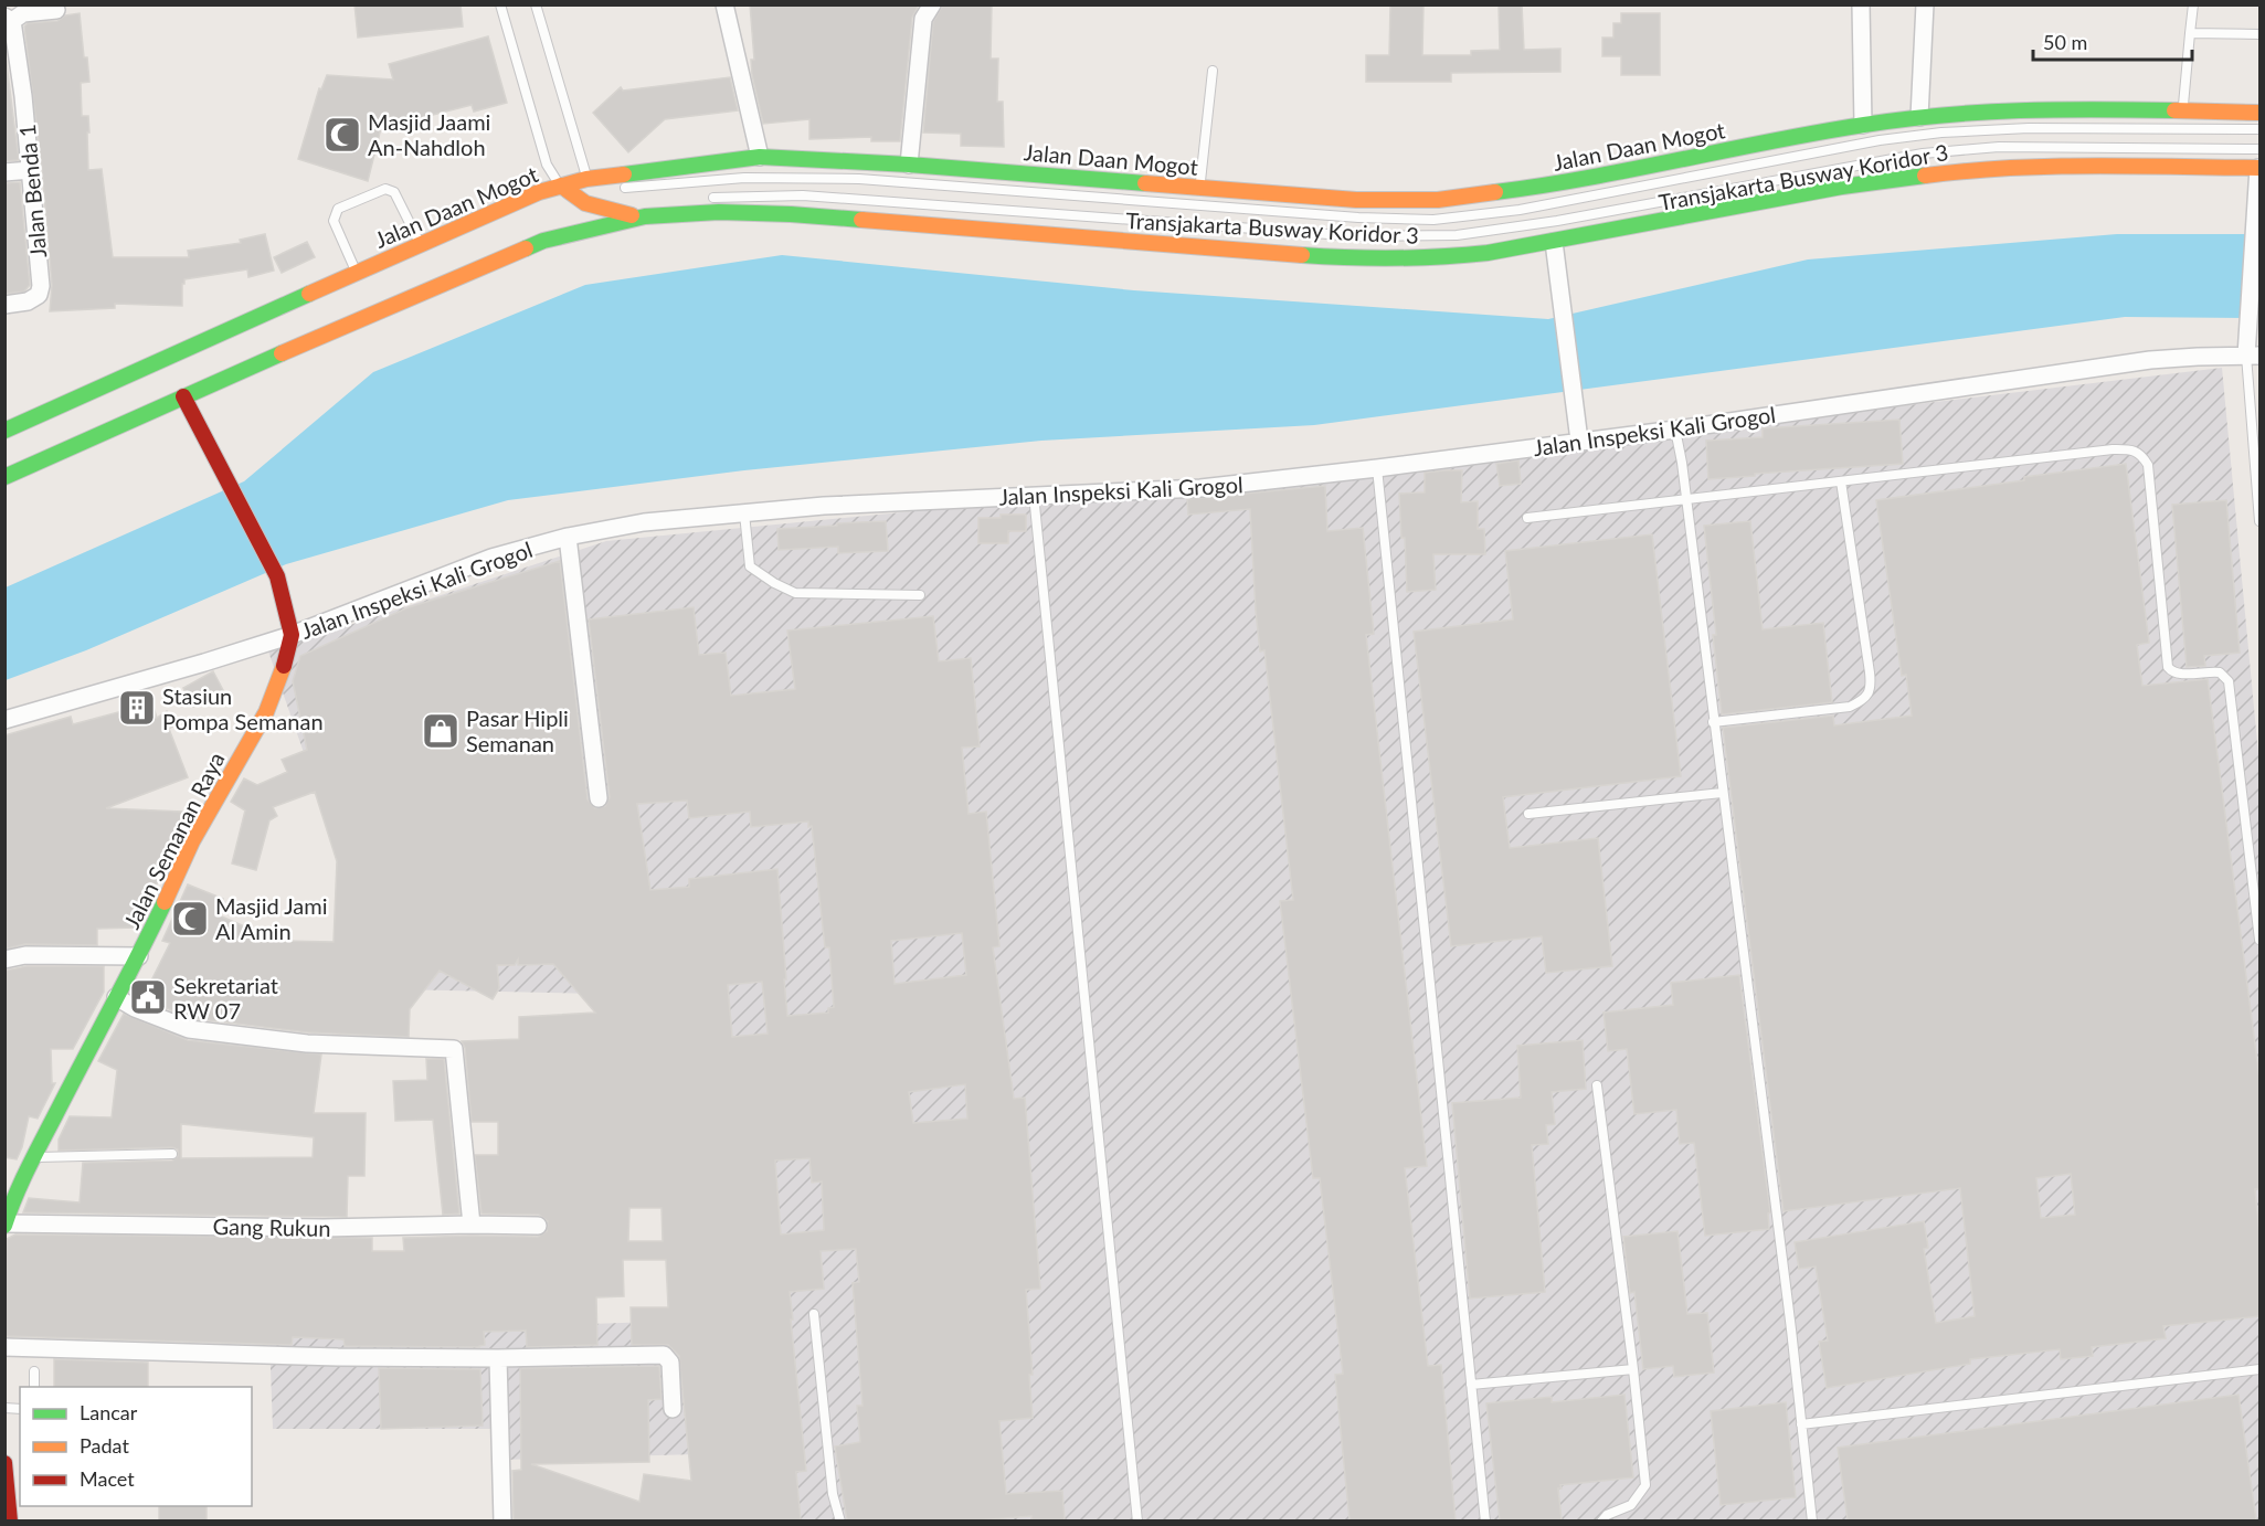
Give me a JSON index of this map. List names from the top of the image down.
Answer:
{
  "streets": {
    "main road": ["Jalan Daan Mogot", "Jalan Semanan Raya"],
    "street": ["Jalan Benda 1", "Jalan Inspeksi Kali Grogol", "Gang Rukun"],
    "lane": ["Transjakarta Busway Koridor 3"]
  },
  "crossings": [
    ["Jalan Daan Mogot", "Transjakarta Busway Koridor 3"],
    ["Jalan Inspeksi Kali Grogol", "Jalan Semanan Raya"],
    ["Jalan Semanan Raya", "Gang Rukun"]
  ],
  "places": {
    "mosque": ["Masjid Jaami An-Nahdloh", "Masjid Jami Al Amin"],
    "building": ["Stasiun Pompa Semanan"],
    "shop": ["Pasar Hipli Semanan"],
    "public building": ["Sekretariat RW 07"]
  },
  "legend": ["Lancar", "Padat", "Macet"],
  "scale_bar": "50 m"
}
